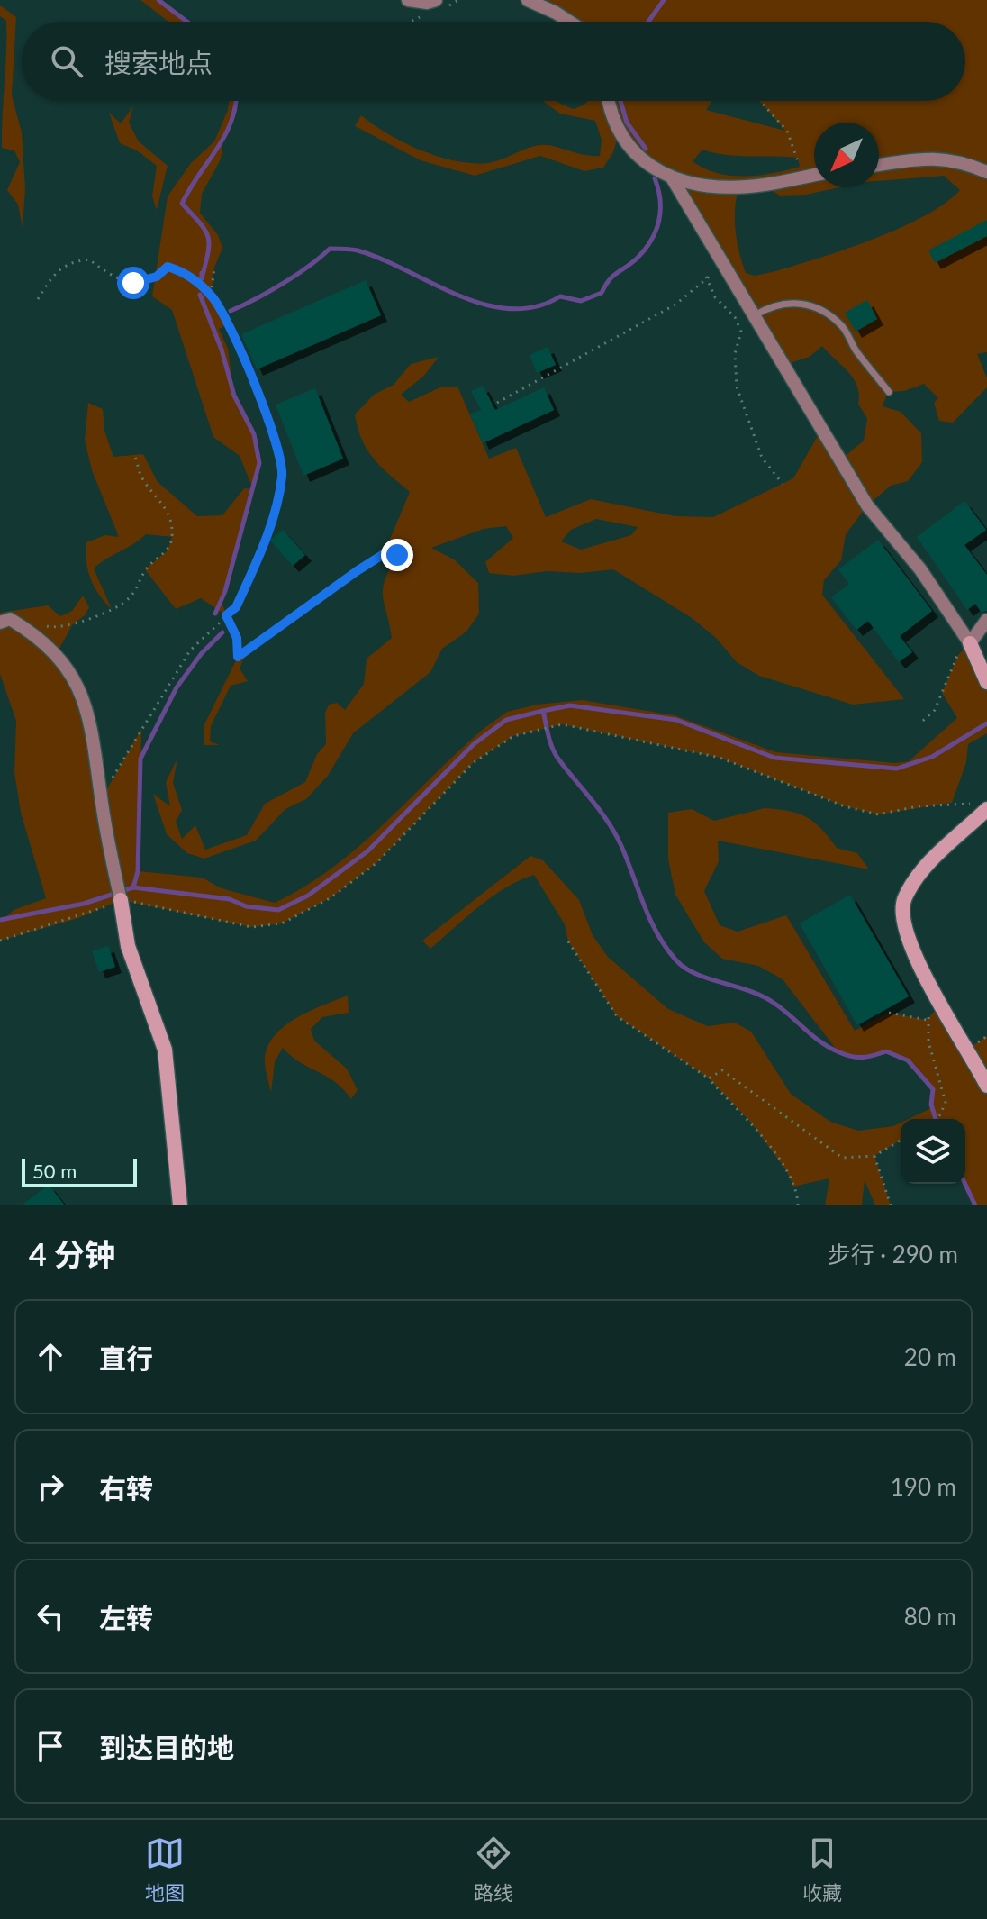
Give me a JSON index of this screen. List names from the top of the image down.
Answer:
{
  "scale_bar": "50 m",
  "north": "bottom left",
  "page": {
    "search": "搜索地点",
    "scale": "50 m",
    "heading": ["4 分钟", "步行 · 290 m"],
    "list": [
      ["直行", "20 m"],
      ["右转", "190 m"],
      ["左转", "80 m"],
      "到达目的地"
    ],
    "nav": ["地图", "路线", "收藏"]
  }
}
